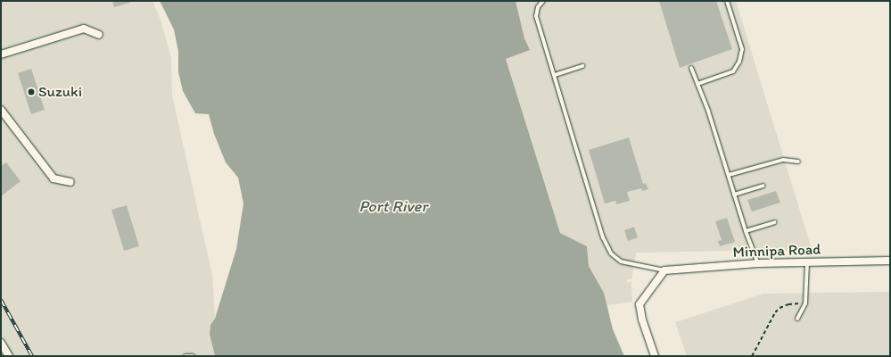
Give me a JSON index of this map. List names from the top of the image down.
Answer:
{
  "streets": {
    "street": ["Minnipa Road"]
  },
  "water": ["Port River"],
  "places": ["Suzuki"]
}
